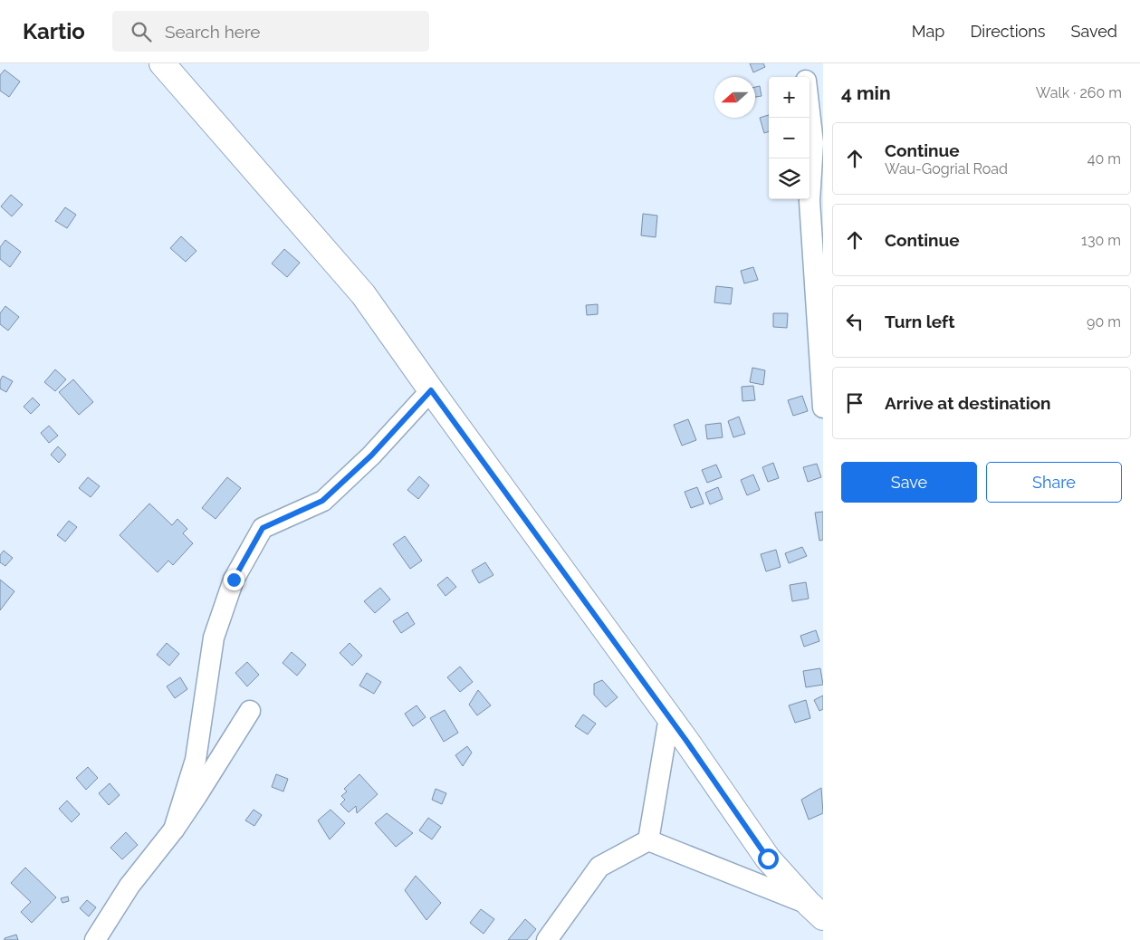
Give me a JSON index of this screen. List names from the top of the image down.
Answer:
{
  "north": "left",
  "page": {
    "header": "Kartio",
    "search": "Search here",
    "nav": ["Map", "Directions", "Saved"],
    "heading": ["4 min", "Walk · 260 m"],
    "map_buttons": ["+", "−"],
    "list": [
      ["Continue", "Wau-Gogrial Road", "40 m"],
      ["Continue", "130 m"],
      ["Turn left", "90 m"],
      "Arrive at destination"
    ],
    "buttons": ["Save", "Share"]
  }
}
